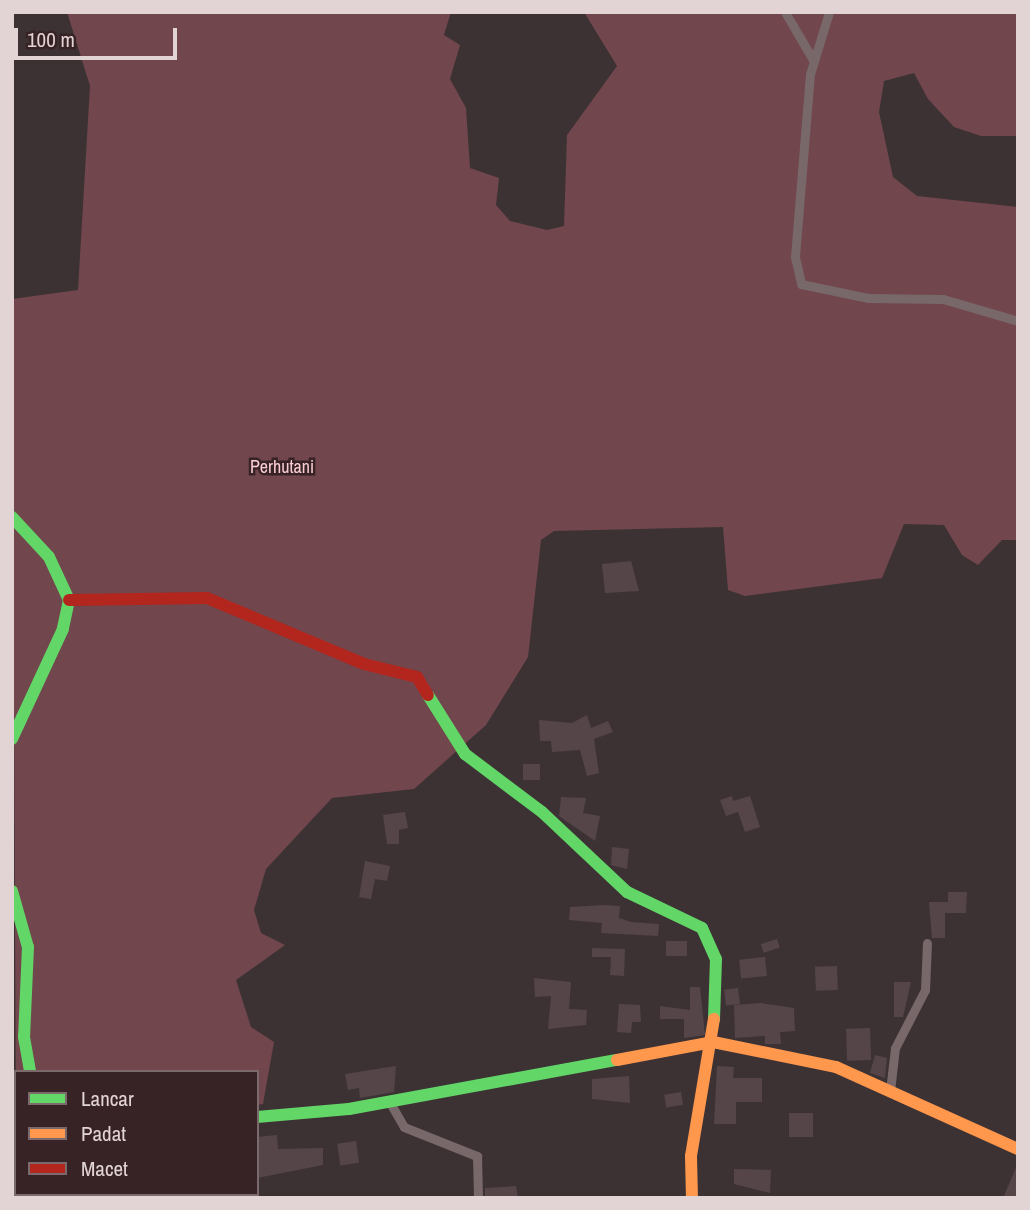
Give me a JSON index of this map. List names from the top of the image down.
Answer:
{
  "parks": ["Perhutani"],
  "legend": ["Lancar", "Padat", "Macet"],
  "scale_bar": "100 m"
}
